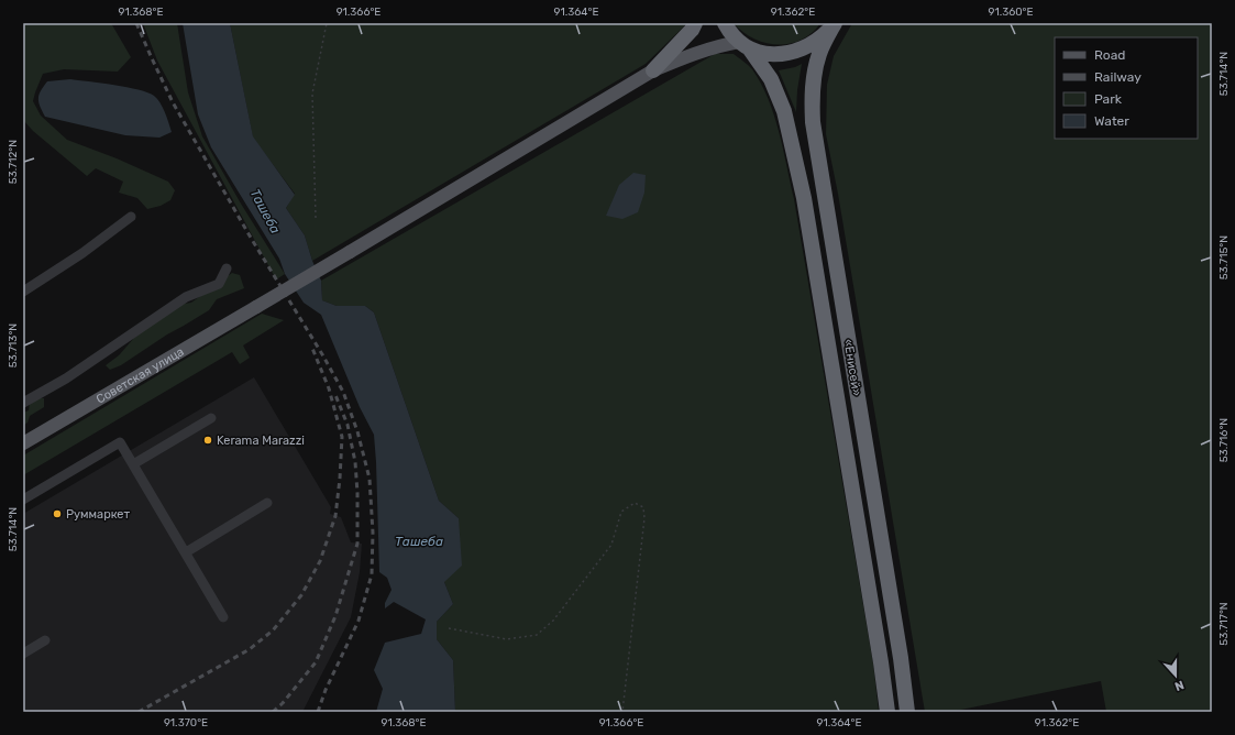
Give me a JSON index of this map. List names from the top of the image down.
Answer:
{
  "streets": {
    "highway": ["«Енисей»"],
    "main road": ["Советская улица"]
  },
  "crossings": [
    ["«Енисей»", "Советская улица"]
  ],
  "water": ["Ташеба"],
  "places": ["Kerama Marazzi", "Руммаркет"],
  "legend": [
    "Road",
    "Railway",
    "Park",
    "Water"
  ],
  "north": "bottom",
  "coordinates": [
    "91.368°E",
    "91.366°E",
    "91.364°E",
    "91.362°E",
    "91.360°E",
    "53.714°N",
    "53.712°N",
    "53.715°N",
    "53.713°N",
    "53.716°N",
    "53.717°N",
    "91.370°E"
  ]
}
